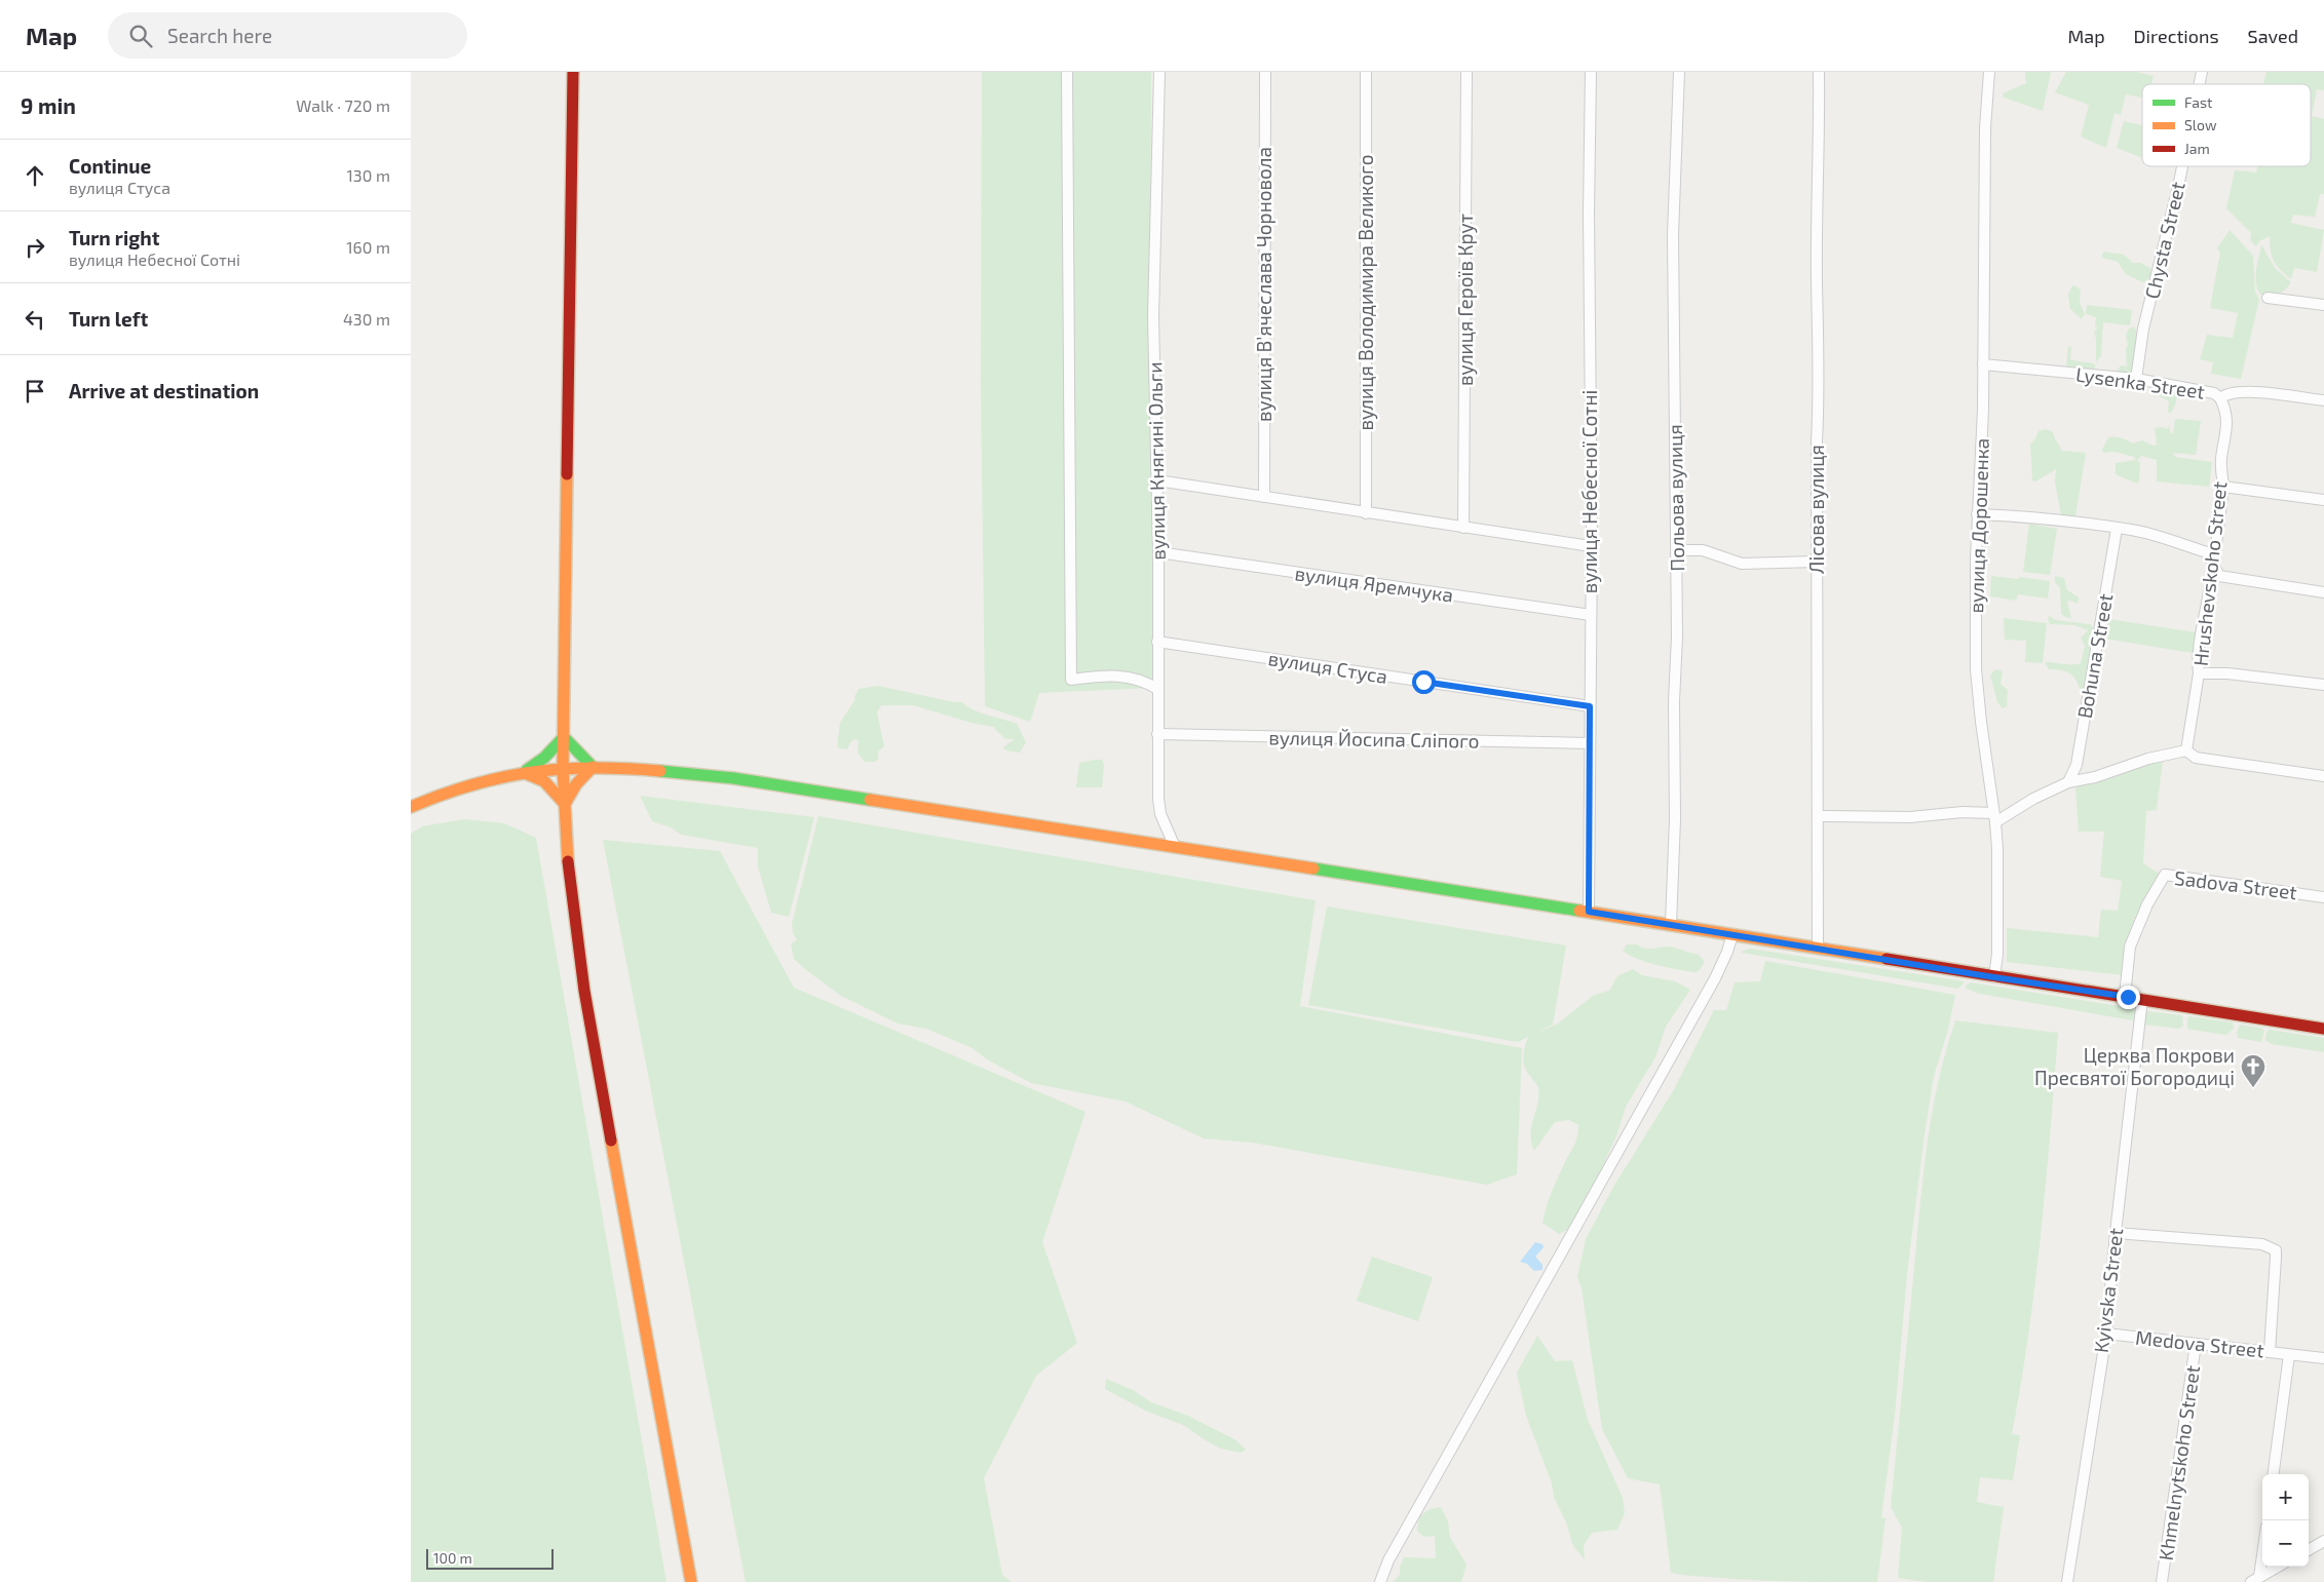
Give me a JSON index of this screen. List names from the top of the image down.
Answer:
{
  "streets": {
    "street": [
      "Chysta Street",
      "вулиця Вʼячеслава Чорновола",
      "вулиця Володимира Великого",
      "вулиця Героїв Крут",
      "Lysenka Street",
      "вулиця Княгині Ольги",
      "вулиця Небесної Сотні",
      "Польова вулиця",
      "Лісова вулиця",
      "вулиця Дорошенка",
      "Hrushevskoho Street",
      "вулиця Яремчука",
      "Bohuna Street",
      "вулиця Стуса",
      "вулиця Йосипа Сліпого",
      "Sadova Street",
      "Kyivska Street",
      "Medova Street",
      "Khmelnytskoho Street"
    ]
  },
  "crossings": [
    ["Chysta Street", "Lysenka Street"],
    ["Lysenka Street", "вулиця Дорошенка"],
    ["Lysenka Street", "Hrushevskoho Street"],
    ["вулиця Княгині Ольги", "вулиця Яремчука"],
    ["вулиця Княгині Ольги", "вулиця Стуса"],
    ["вулиця Княгині Ольги", "вулиця Йосипа Сліпого"],
    ["вулиця Небесної Сотні", "вулиця Яремчука"],
    ["вулиця Небесної Сотні", "вулиця Стуса"],
    ["вулиця Небесної Сотні", "вулиця Йосипа Сліпого"],
    ["Kyivska Street", "Medova Street"],
    ["Medova Street", "Khmelnytskoho Street"]
  ],
  "places": {
    "church": ["Церква Покрови Пресвятої Богородиці"]
  },
  "legend": ["Fast", "Slow", "Jam"],
  "scale_bar": "100 m",
  "page": {
    "header": "Map",
    "search": "Search here",
    "nav": ["Map", "Directions", "Saved"],
    "heading": ["9 min", "Walk · 720 m"],
    "list": [
      ["Continue", "вулиця Стуса", "130 m"],
      ["Turn right", "вулиця Небесної Сотні", "160 m"],
      ["Turn left", "430 m"],
      "Arrive at destination"
    ],
    "map_buttons": ["+", "−"],
    "scale": "100 m"
  }
}
